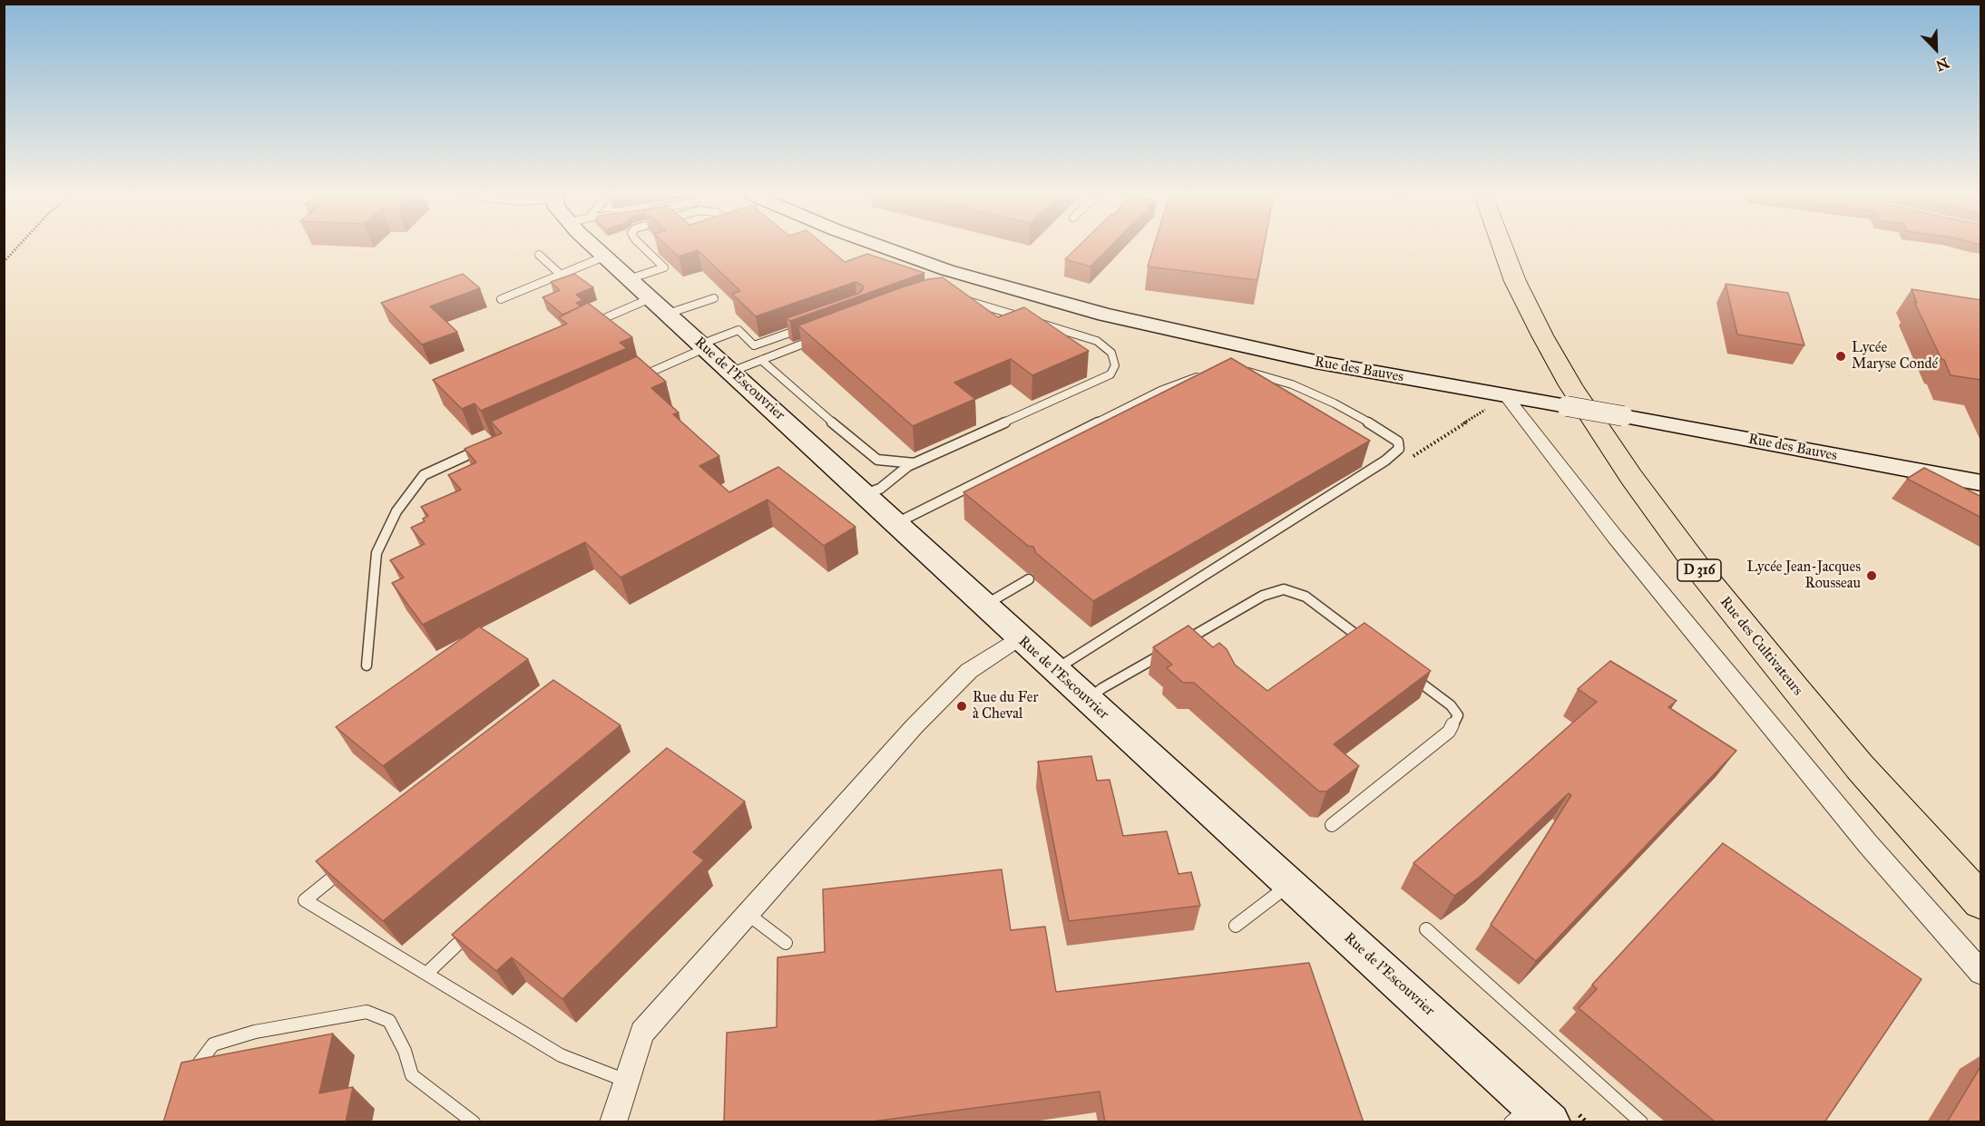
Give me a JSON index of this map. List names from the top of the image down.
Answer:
{
  "streets": {
    "main road": ["D 316", "Rue des Cultivateurs"],
    "street": ["Rue des Bauves", "Rue de l'Escouvrier"]
  },
  "places": ["Lycée Maryse Condé", "Lycée Jean-Jacques Rousseau", "Rue du Fer à Cheval"],
  "north": "bottom right"
}
